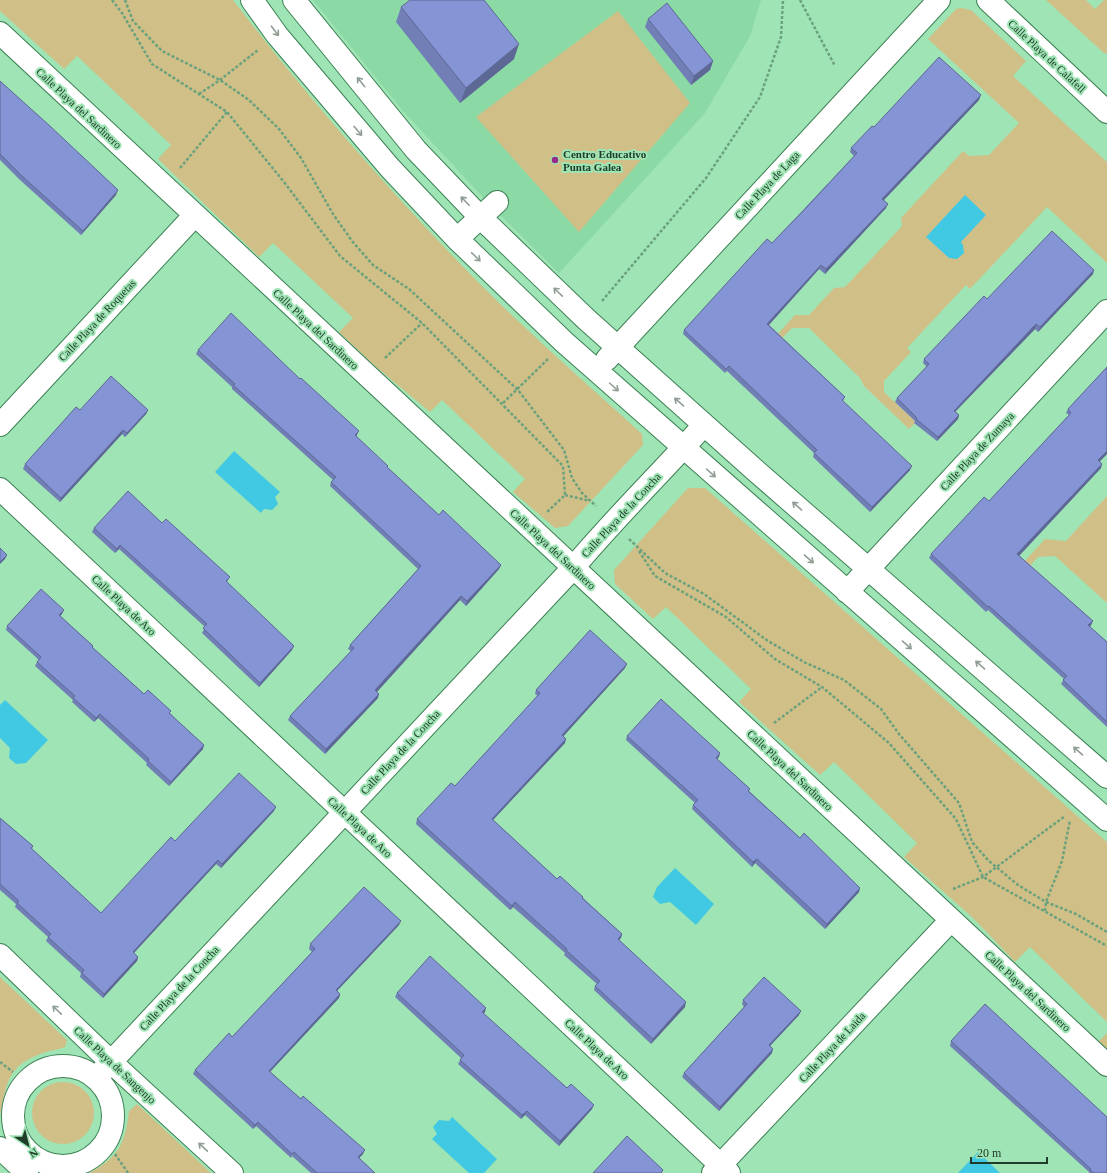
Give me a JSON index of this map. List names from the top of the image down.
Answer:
{
  "streets": {
    "street": [
      "Calle Playa de Calafell",
      "Calle Playa del Sardinero",
      "Calle Playa de Laga",
      "Calle Playa de Roquetas",
      "Calle Playa de Zumaya",
      "Calle Playa de la Concha",
      "Calle Playa de Aro",
      "Calle Playa de Laida",
      "Calle Playa de Sangenjo"
    ]
  },
  "crossings": [
    ["Calle Playa del Sardinero", "Calle Playa de Roquetas"],
    ["Calle Playa del Sardinero", "Calle Playa de la Concha"],
    ["Calle Playa del Sardinero", "Calle Playa de Laida"],
    ["Calle Playa de la Concha", "Calle Playa de Aro"],
    ["Calle Playa de la Concha", "Calle Playa de Sangenjo"],
    ["Calle Playa de Aro", "Calle Playa de Laida"]
  ],
  "one_way": ["Calle Playa de Sangenjo"],
  "places": ["Centro Educativo Punta Galea"],
  "scale_bar": "20 m",
  "north": "bottom right"
}
